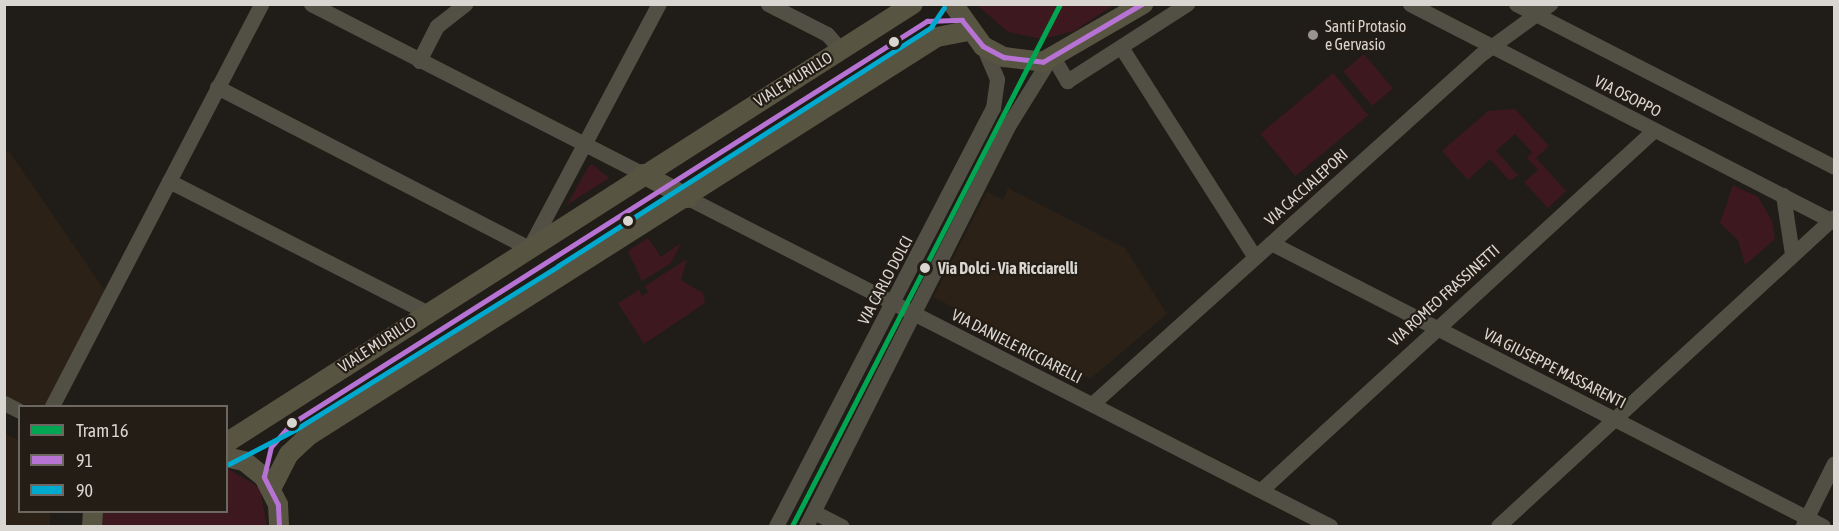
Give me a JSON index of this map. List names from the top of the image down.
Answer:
{
  "streets": {
    "main road": ["VIALE MURILLO"],
    "street": [
      "VIA OSOPPO",
      "VIA CACCIALEPORI",
      "VIA CARLO DOLCI",
      "VIA ROMEO FRASSINETTI",
      "VIA DANIELE RICCIARELLI",
      "VIA GIUSEPPE MASSARENTI"
    ]
  },
  "crossings": [
    ["VIA OSOPPO", "VIA CACCIALEPORI"],
    ["VIA OSOPPO", "VIA ROMEO FRASSINETTI"],
    ["VIA CACCIALEPORI", "VIA DANIELE RICCIARELLI"],
    ["VIA CACCIALEPORI", "VIA GIUSEPPE MASSARENTI"],
    ["VIA CARLO DOLCI", "VIA DANIELE RICCIARELLI"],
    ["VIA ROMEO FRASSINETTI", "VIA DANIELE RICCIARELLI"],
    ["VIA ROMEO FRASSINETTI", "VIA GIUSEPPE MASSARENTI"]
  ],
  "places": ["Santi Protasio e Gervasio", "Via Dolci - Via Ricciarelli"],
  "lines": ["tram line 16", "transit line 91", "transit line 90"],
  "legend": ["Tram 16", "91", "90"]
}
